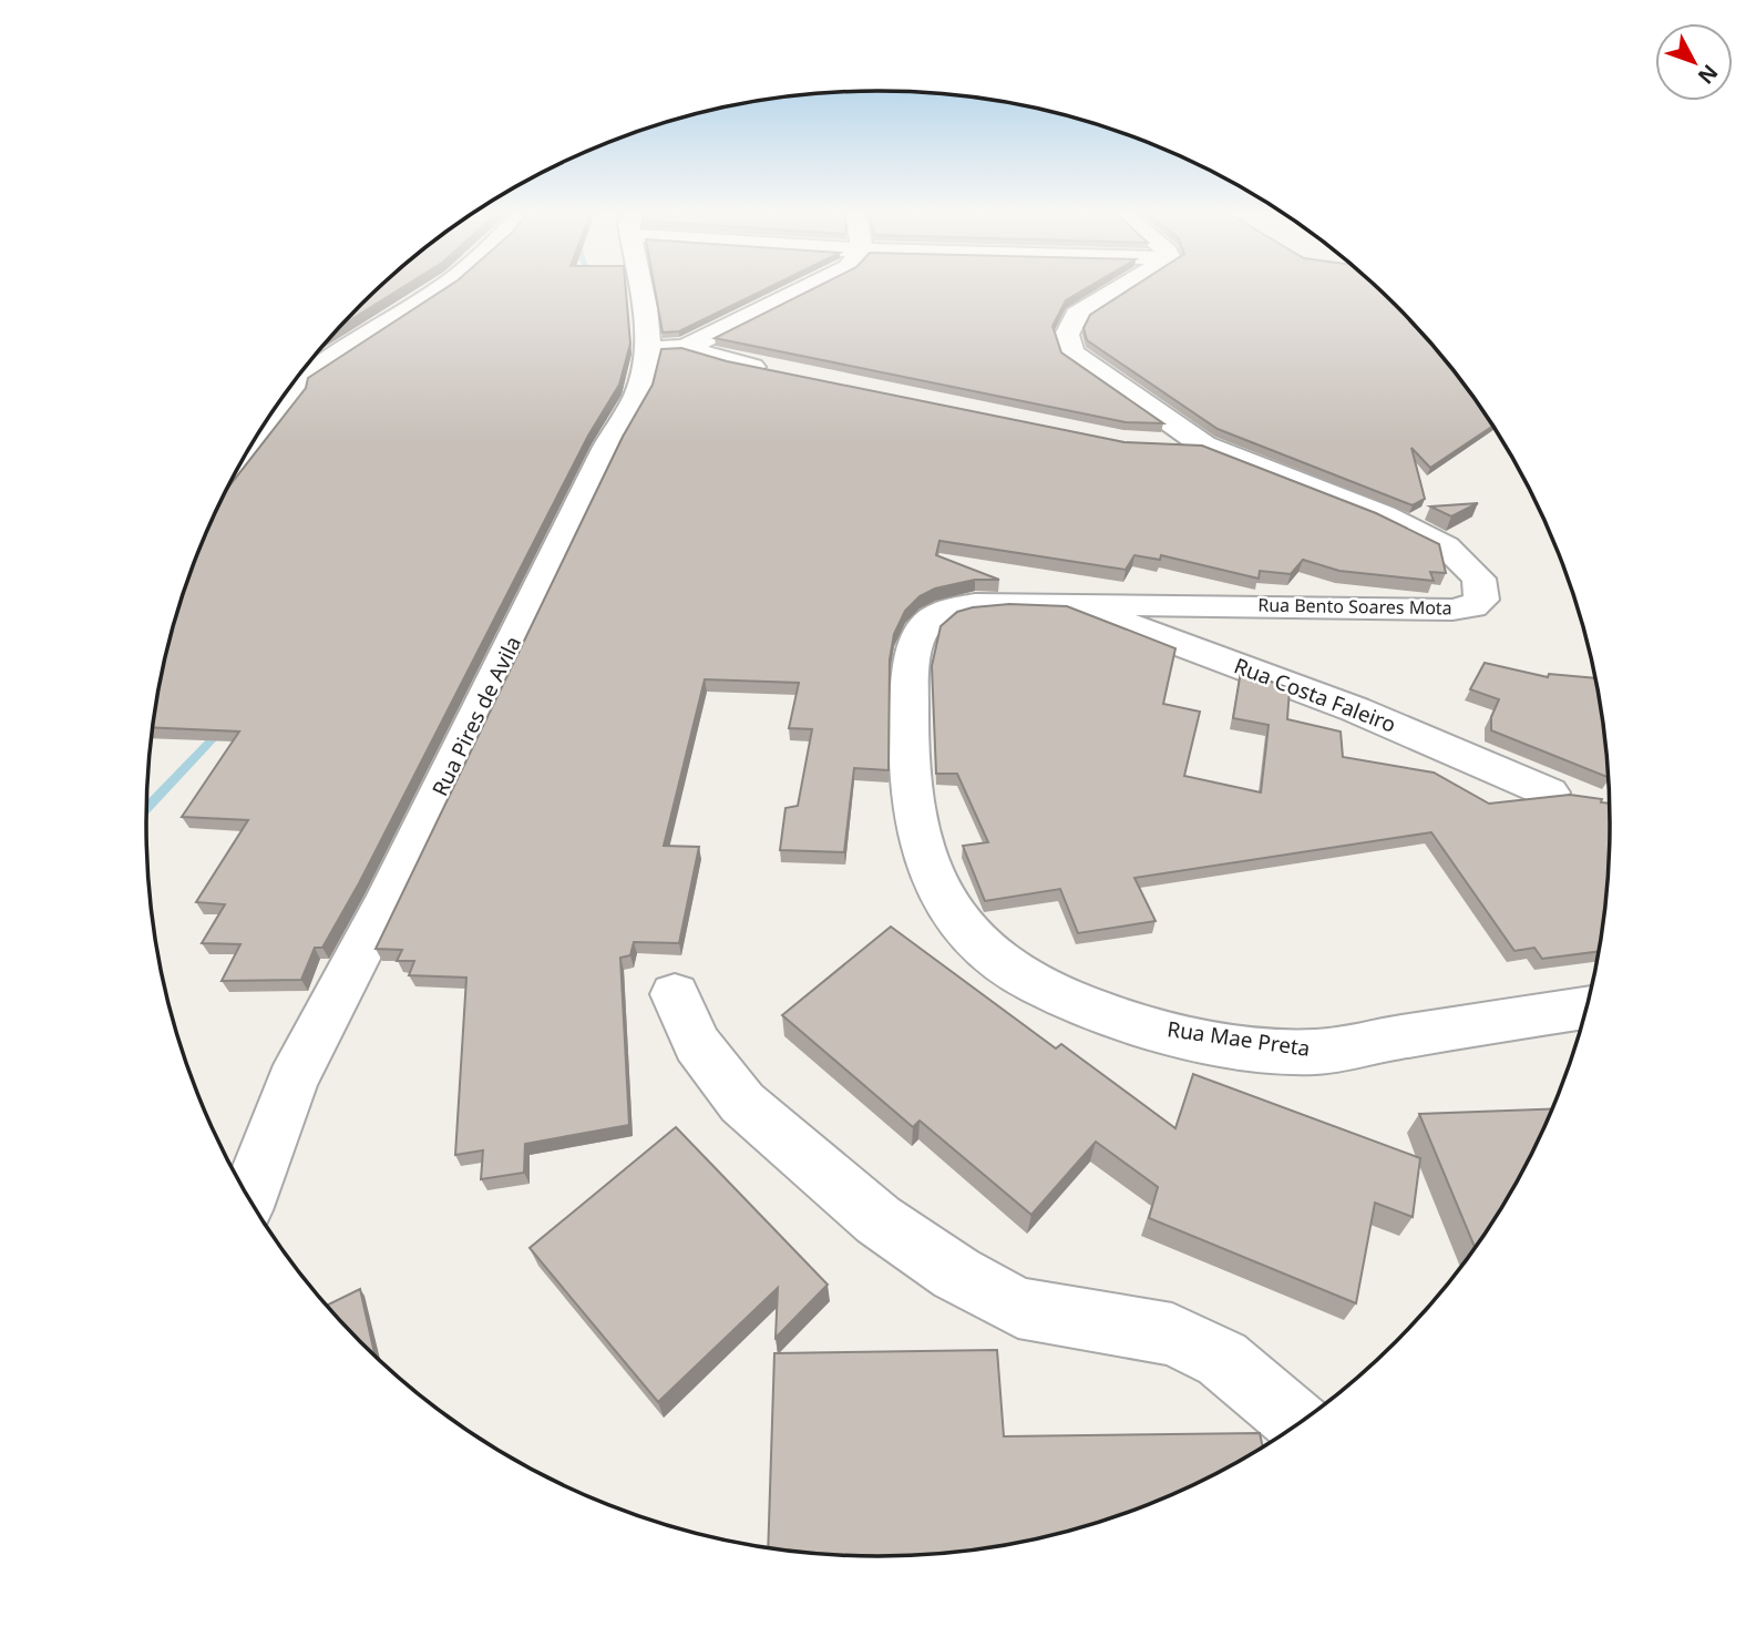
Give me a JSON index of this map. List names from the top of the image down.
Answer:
{
  "streets": {
    "street": [
      "Rua Bento Soares Mota",
      "Rua Costa Faleiro",
      "Rua Pires de Avila",
      "Rua Mae Preta"
    ]
  },
  "crossings": [
    ["Rua Bento Soares Mota", "Rua Costa Faleiro"],
    ["Rua Bento Soares Mota", "Rua Mae Preta"]
  ],
  "north": "bottom right"
}
